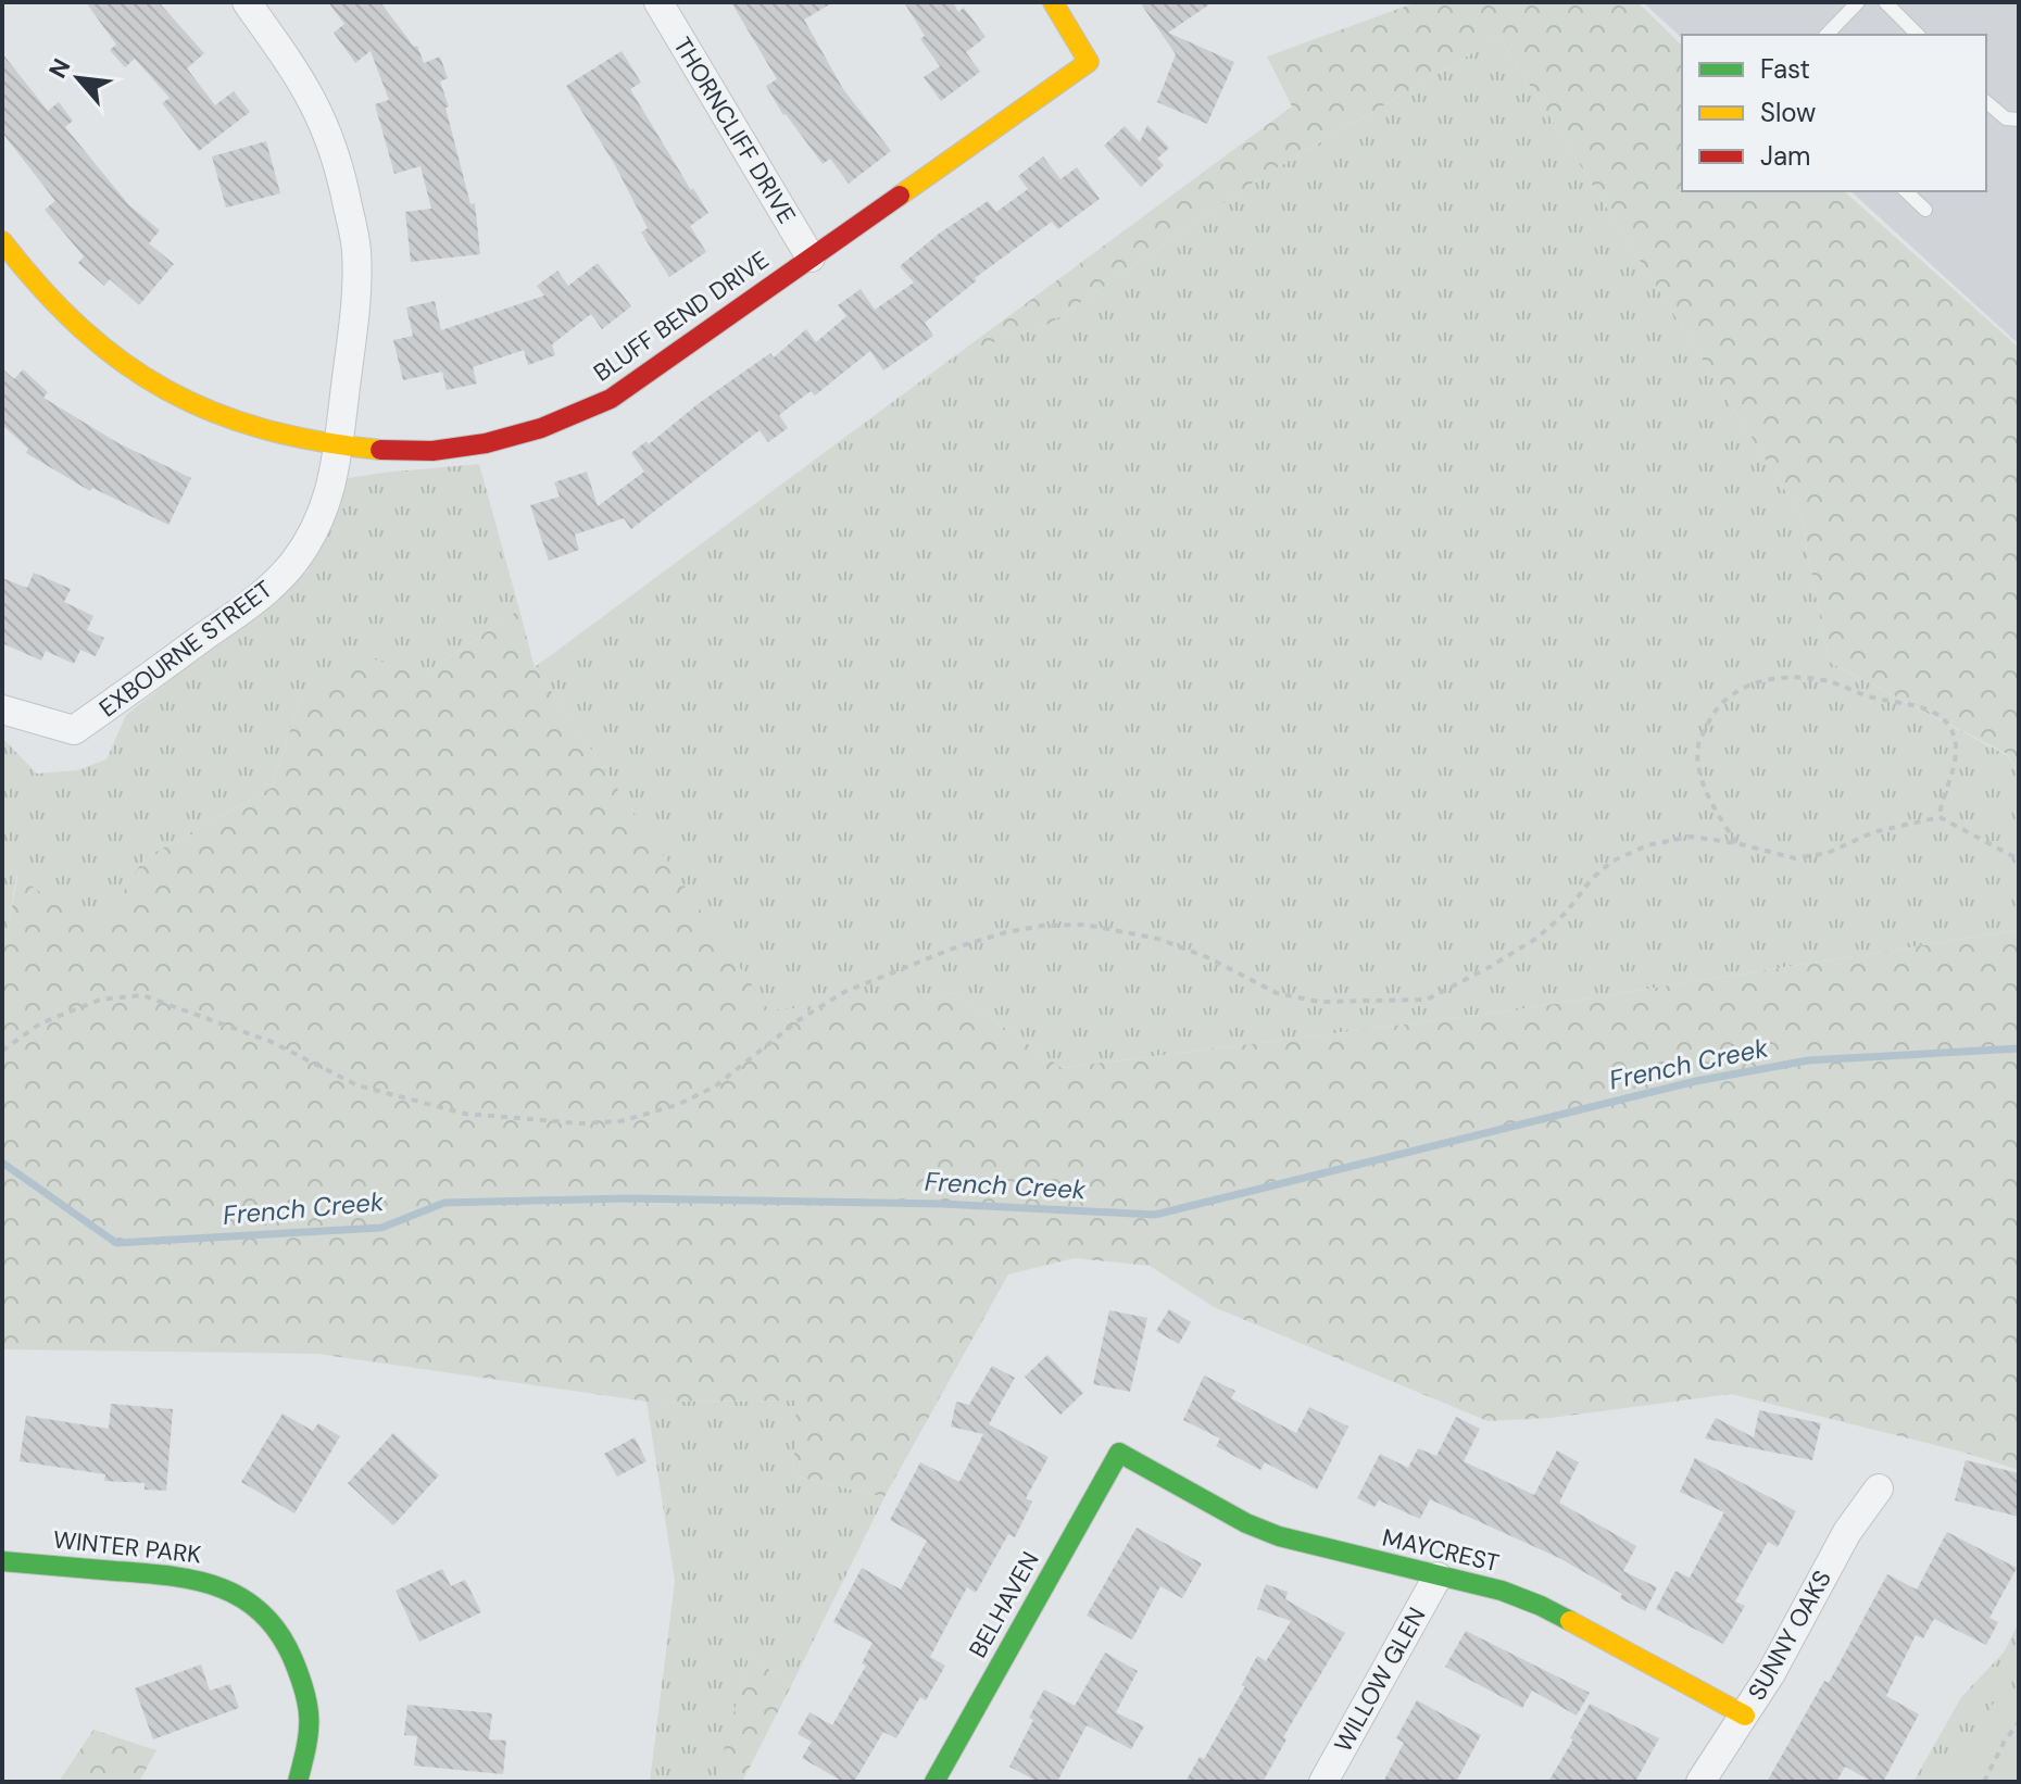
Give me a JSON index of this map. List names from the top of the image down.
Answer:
{
  "streets": {
    "street": [
      "THORNCLIFF DRIVE",
      "BLUFF BEND DRIVE",
      "EXBOURNE STREET",
      "WINTER PARK",
      "MAYCREST",
      "BELHAVEN",
      "SUNNY OAKS",
      "WILLOW GLEN"
    ]
  },
  "crossings": [
    ["THORNCLIFF DRIVE", "BLUFF BEND DRIVE"],
    ["BLUFF BEND DRIVE", "EXBOURNE STREET"],
    ["MAYCREST", "BELHAVEN"],
    ["MAYCREST", "SUNNY OAKS"],
    ["MAYCREST", "WILLOW GLEN"]
  ],
  "water": ["French Creek"],
  "legend": ["Fast", "Slow", "Jam"],
  "north": "top left"
}
